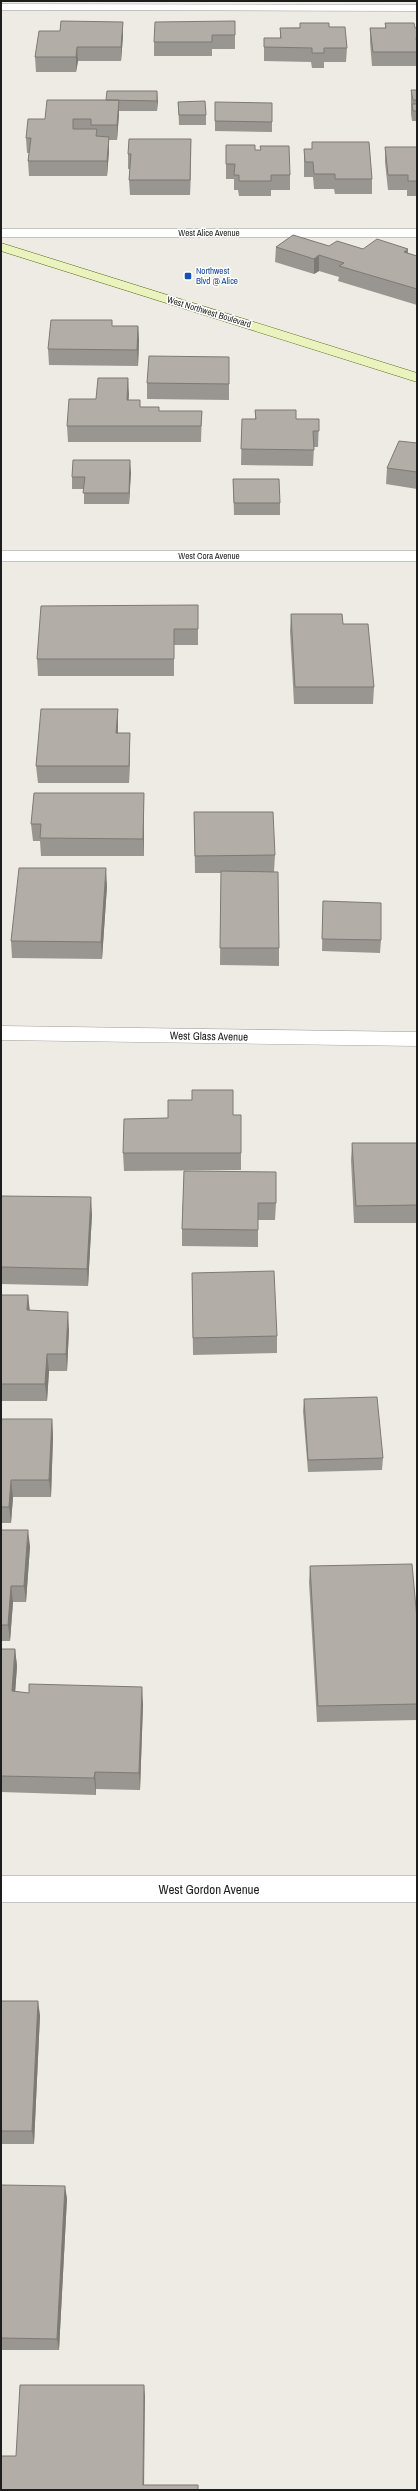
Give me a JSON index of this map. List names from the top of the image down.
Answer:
{
  "streets": {
    "main road": ["West Northwest Boulevard"],
    "street": [
      "West Alice Avenue",
      "West Cora Avenue",
      "West Glass Avenue",
      "West Gordon Avenue"
    ]
  },
  "places": {
    "transit": ["Northwest Blvd @ Alice"]
  }
}
